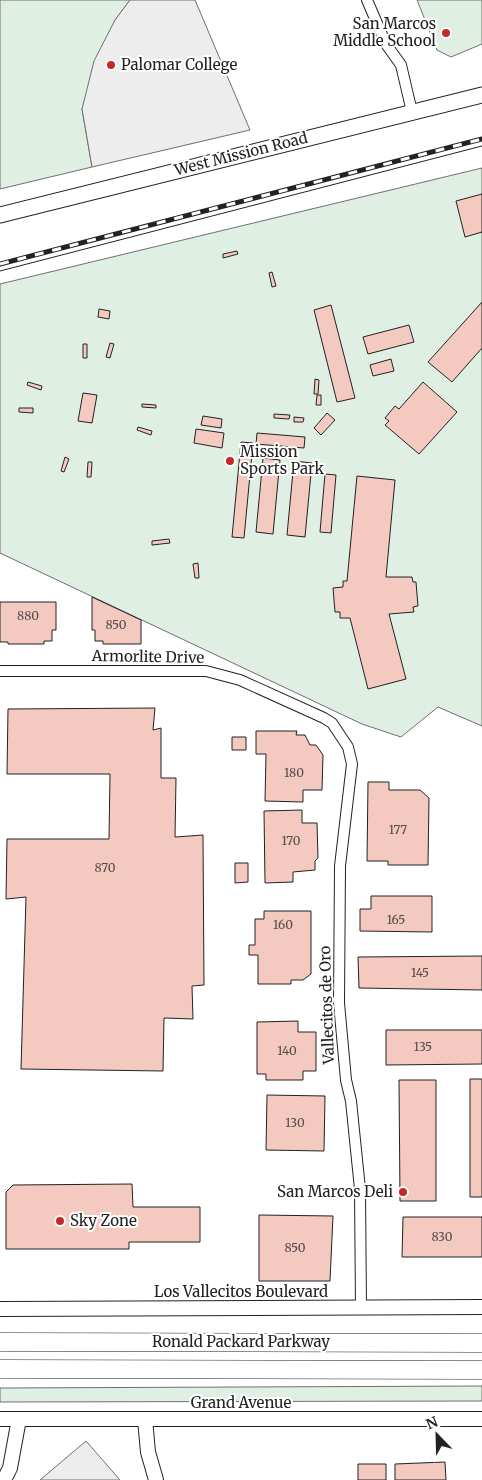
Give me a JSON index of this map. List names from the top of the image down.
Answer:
{
  "streets": {
    "highway": ["Ronald Packard Parkway"],
    "main road": ["West Mission Road"],
    "street": [
      "Armorlite Drive",
      "Vallecitos de Oro",
      "Los Vallecitos Boulevard",
      "Grand Avenue"
    ]
  },
  "crossings": [
    ["Armorlite Drive", "Vallecitos de Oro"],
    ["Vallecitos de Oro", "Los Vallecitos Boulevard"]
  ],
  "places": [
    "San Marcos Middle School",
    "Palomar College",
    "Mission Sports Park",
    "San Marcos Deli",
    "Sky Zone"
  ],
  "house_numbers": [
    "880",
    "850",
    "180",
    "177",
    "170",
    "870",
    "165",
    "160",
    "145",
    "135",
    "140",
    "130",
    "830",
    "850"
  ],
  "north": "top left"
}
